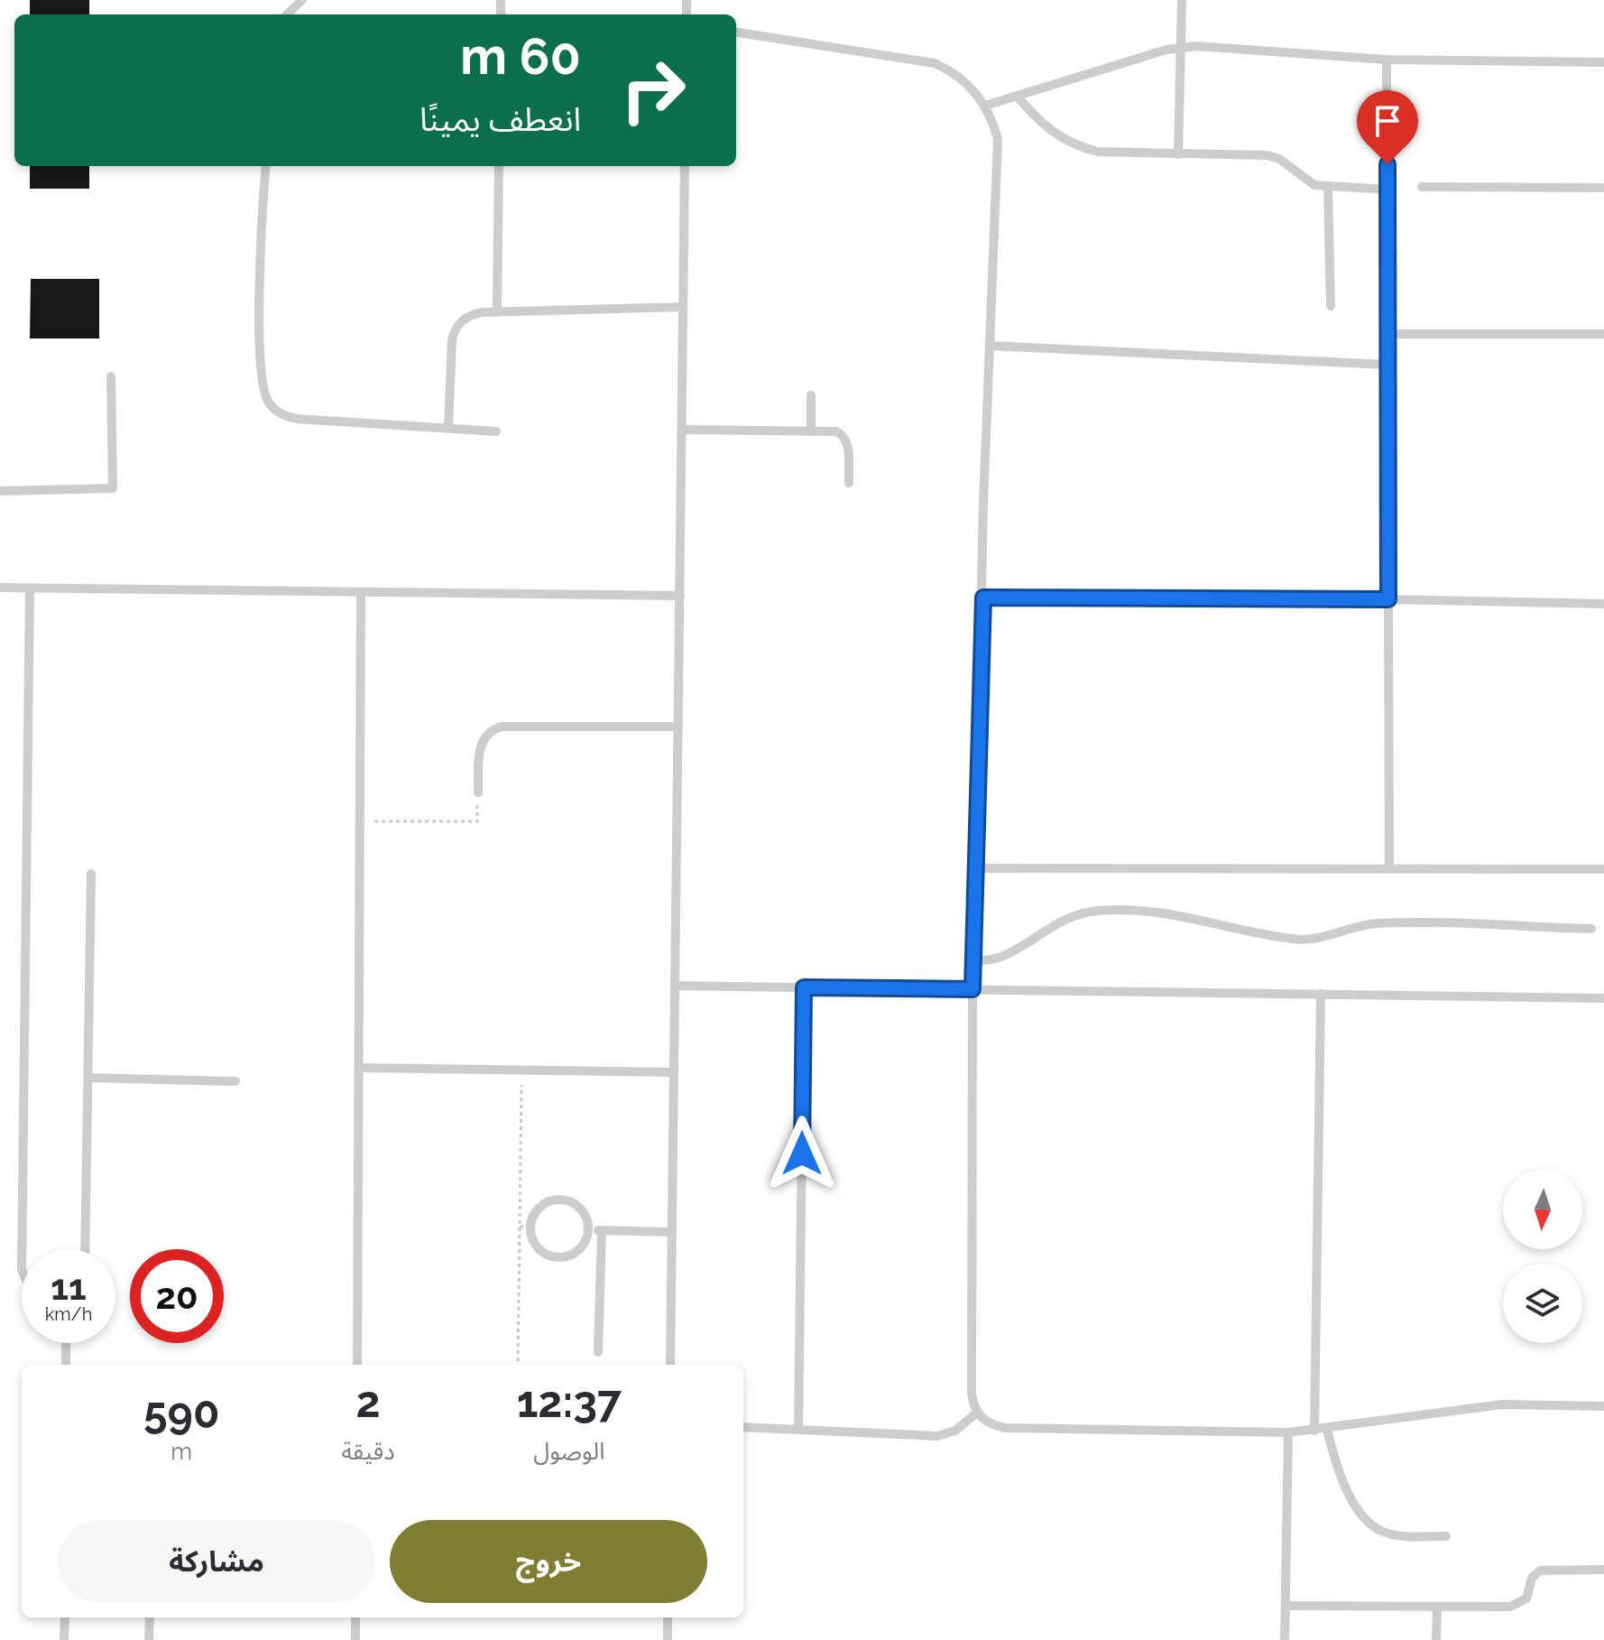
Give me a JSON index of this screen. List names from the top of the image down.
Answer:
{
  "north": "bottom",
  "page": {
    "turn": ["60 m", "انعطف يمينًا"],
    "speed": "11 km/h",
    "limit": "20",
    "eta": [
      "12:37",
      "الوصول",
      "2",
      "دقيقة",
      "590",
      "m"
    ],
    "buttons": ["خروج", "مشاركة"]
  }
}
